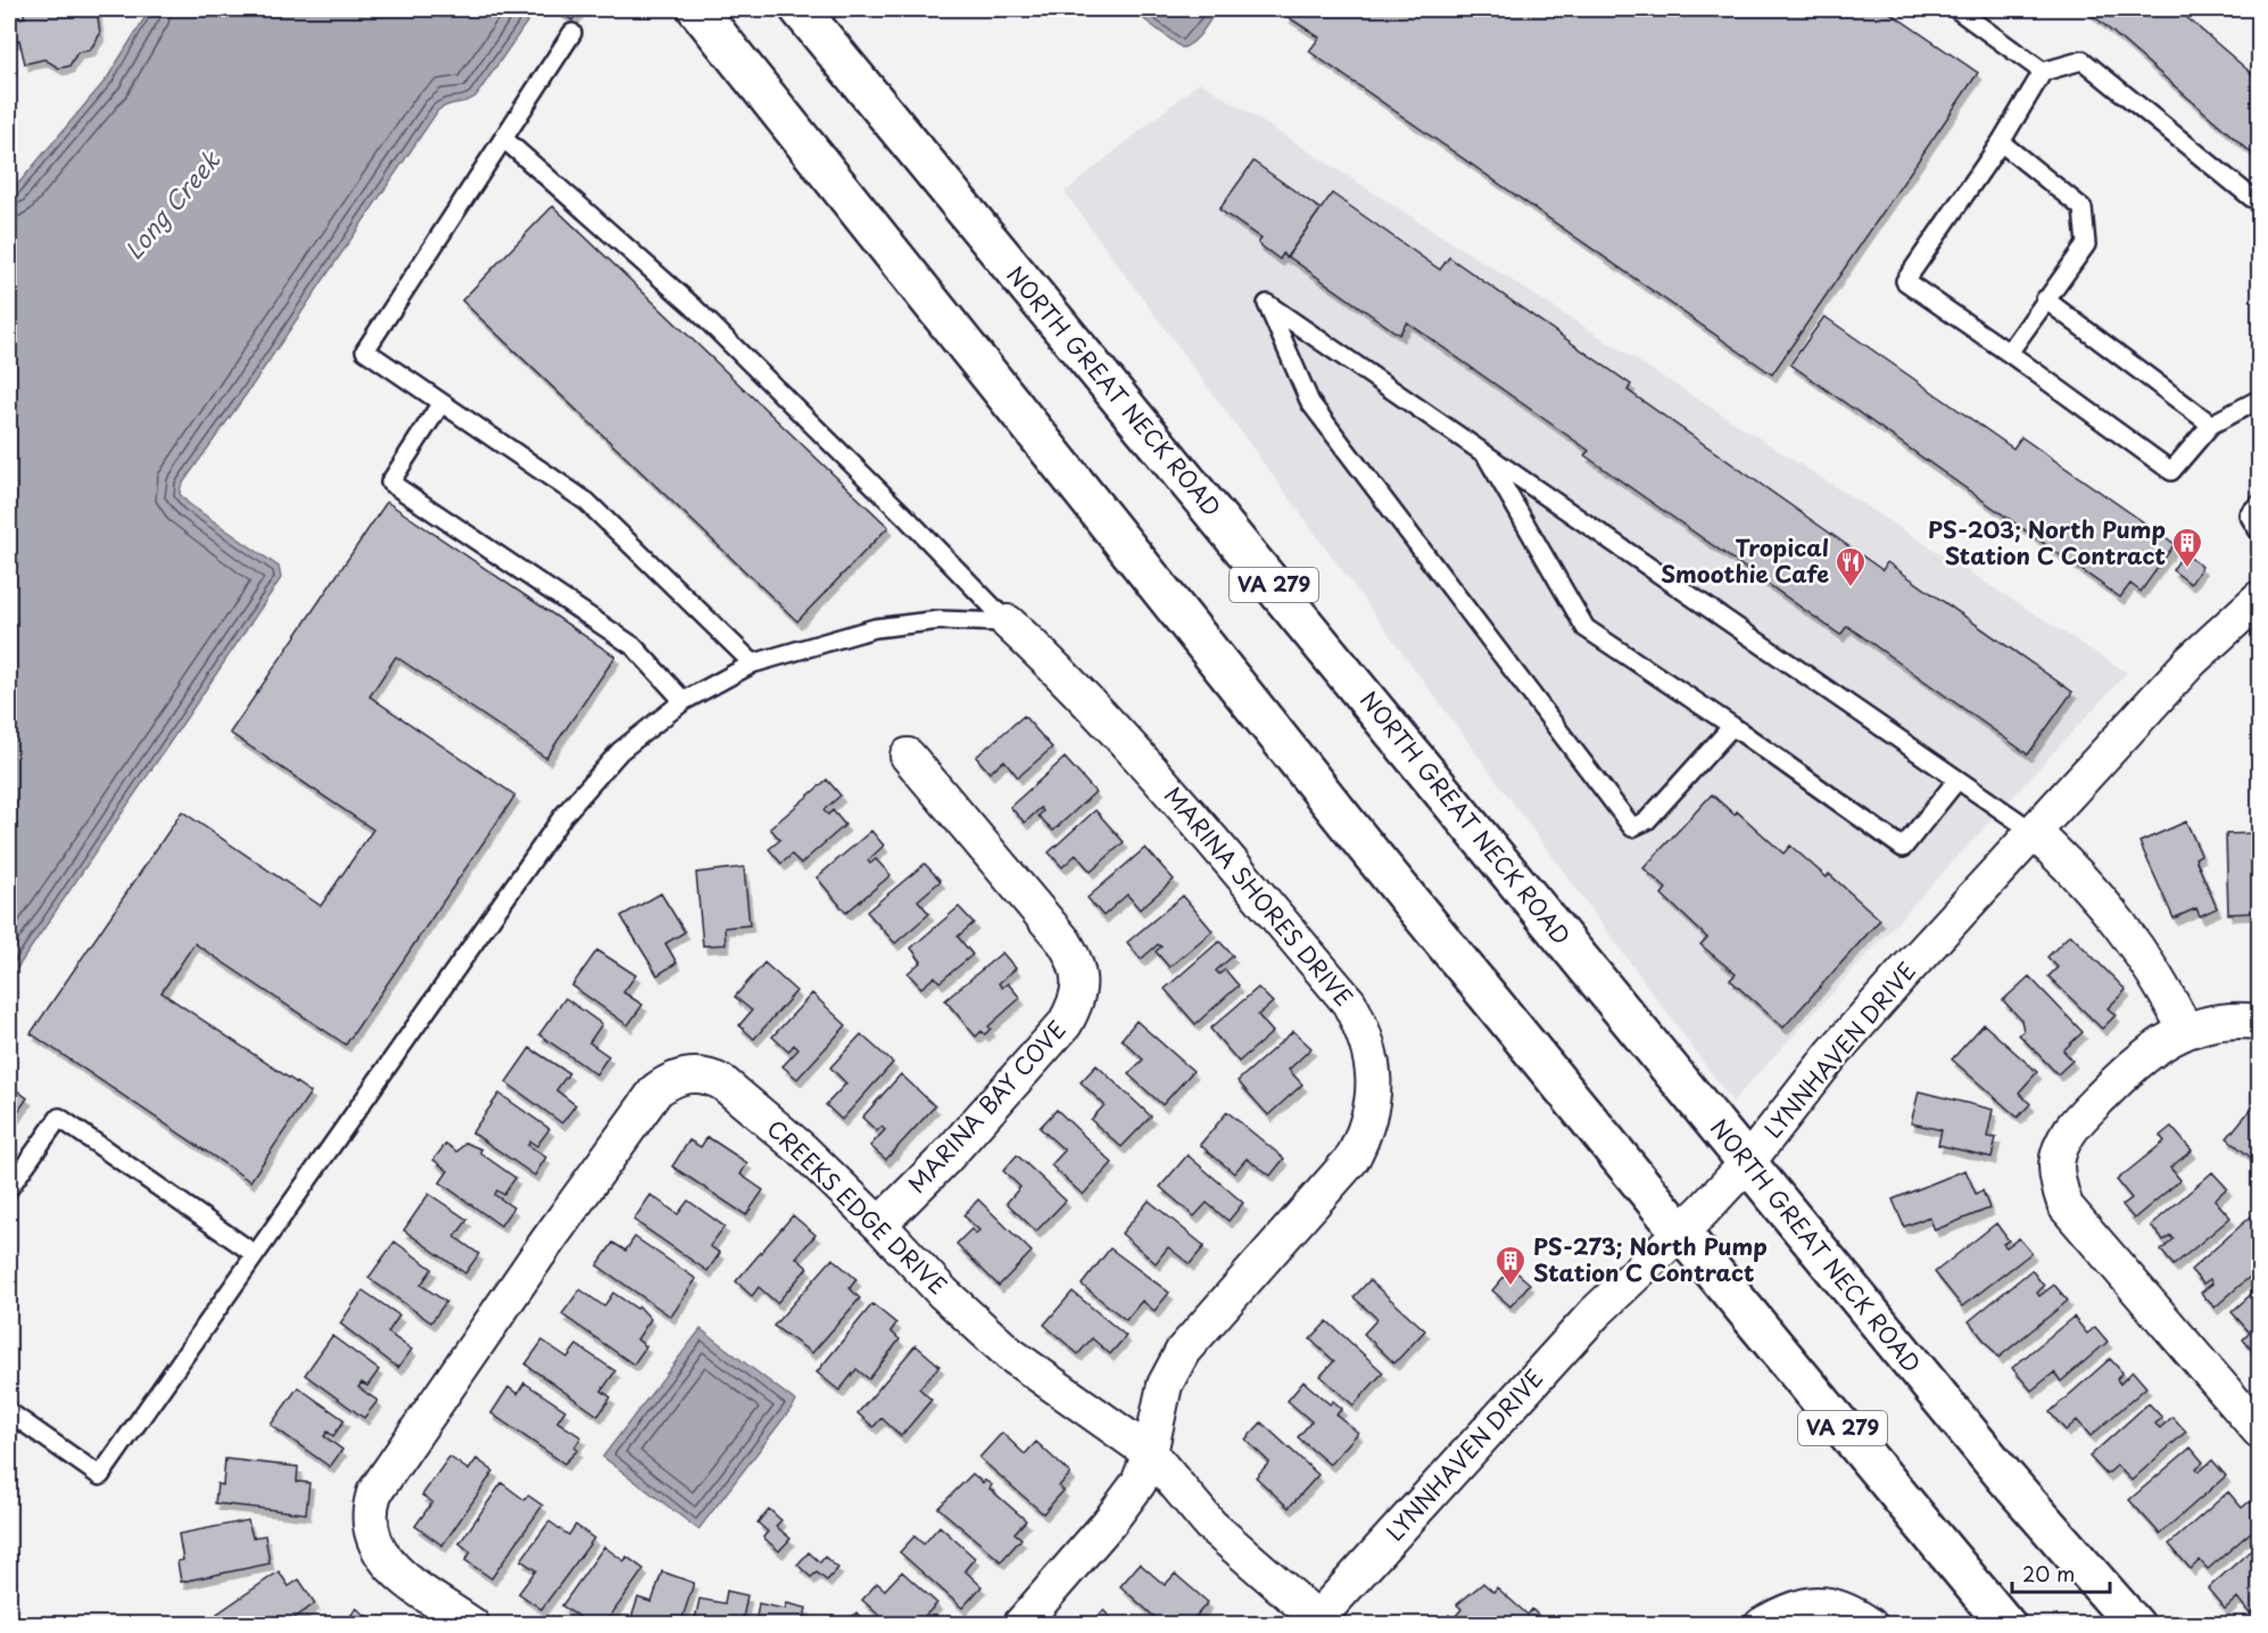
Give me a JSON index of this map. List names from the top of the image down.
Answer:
{
  "streets": {
    "main road": ["NORTH GREAT NECK ROAD", "VA 279"],
    "street": [
      "MARINA SHORES DRIVE",
      "LYNNHAVEN DRIVE",
      "MARINA BAY COVE",
      "CREEKS EDGE DRIVE"
    ]
  },
  "crossings": [
    ["NORTH GREAT NECK ROAD", "LYNNHAVEN DRIVE"],
    ["VA 279", "LYNNHAVEN DRIVE"],
    ["MARINA SHORES DRIVE", "CREEKS EDGE DRIVE"],
    ["MARINA BAY COVE", "CREEKS EDGE DRIVE"]
  ],
  "water": ["Long Creek"],
  "places": {
    "building": ["PS-203; North Pump Station C Contract", "PS-273; North Pump Station C Contract"],
    "restaurant": ["Tropical Smoothie Cafe"]
  },
  "scale_bar": "20 m"
}
